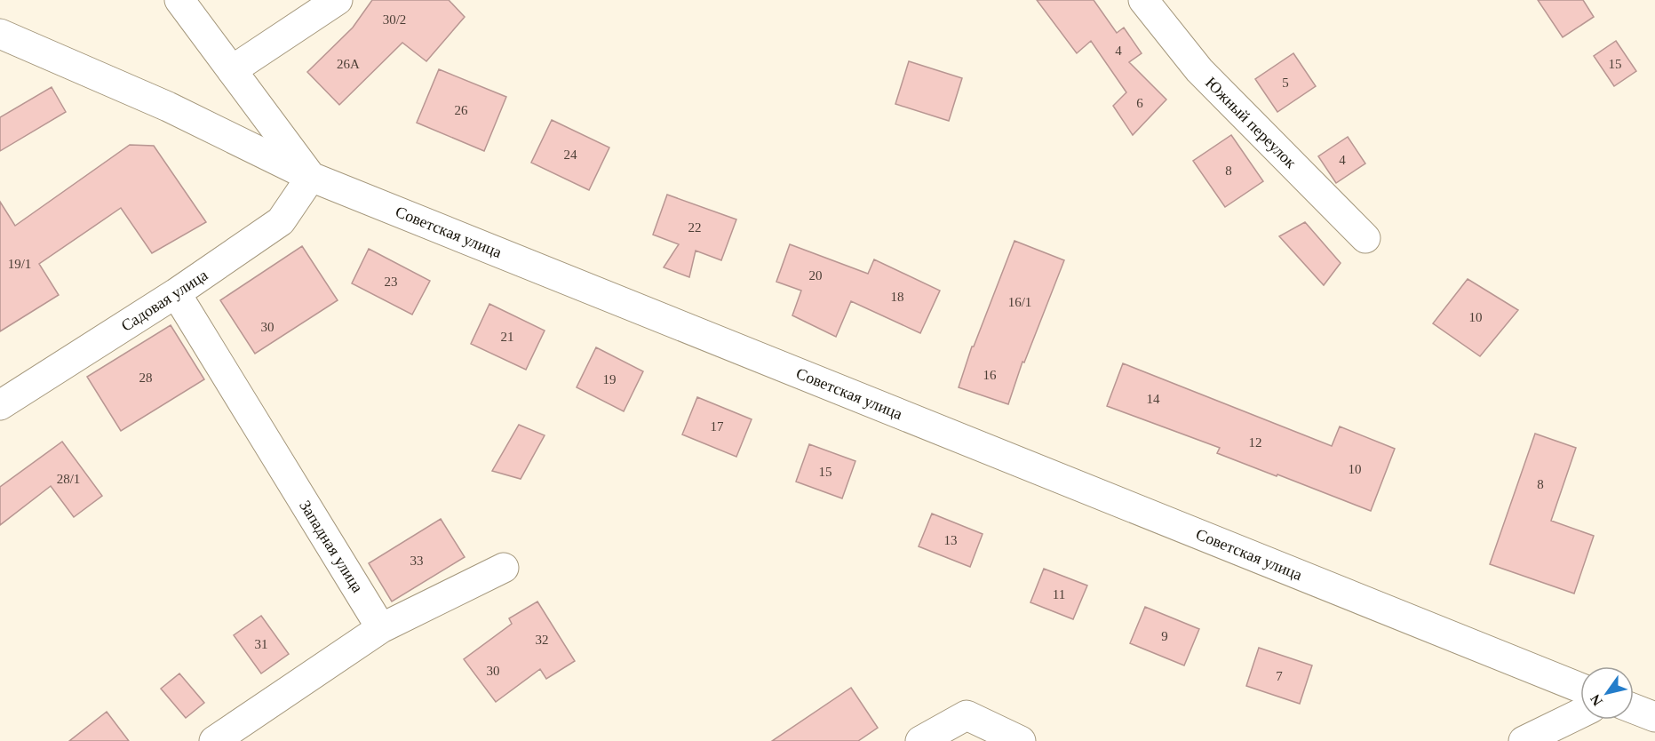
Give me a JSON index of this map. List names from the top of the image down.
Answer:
{
  "streets": {
    "street": [
      "Южный переулок",
      "Советская улица",
      "Садовая улица",
      "Западная улица"
    ]
  },
  "crossings": [
    ["Советская улица", "Садовая улица"],
    ["Садовая улица", "Западная улица"]
  ],
  "house_numbers": [
    "30/2",
    "4",
    "26А",
    "15",
    "5",
    "6",
    "26",
    "24",
    "4",
    "8",
    "22",
    "19/1",
    "20",
    "23",
    "18",
    "16/1",
    "10",
    "30",
    "21",
    "16",
    "28",
    "19",
    "14",
    "17",
    "12",
    "10",
    "15",
    "28/1",
    "8",
    "13",
    "33",
    "11",
    "9",
    "32",
    "31",
    "30",
    "7"
  ],
  "north": "bottom left"
}
